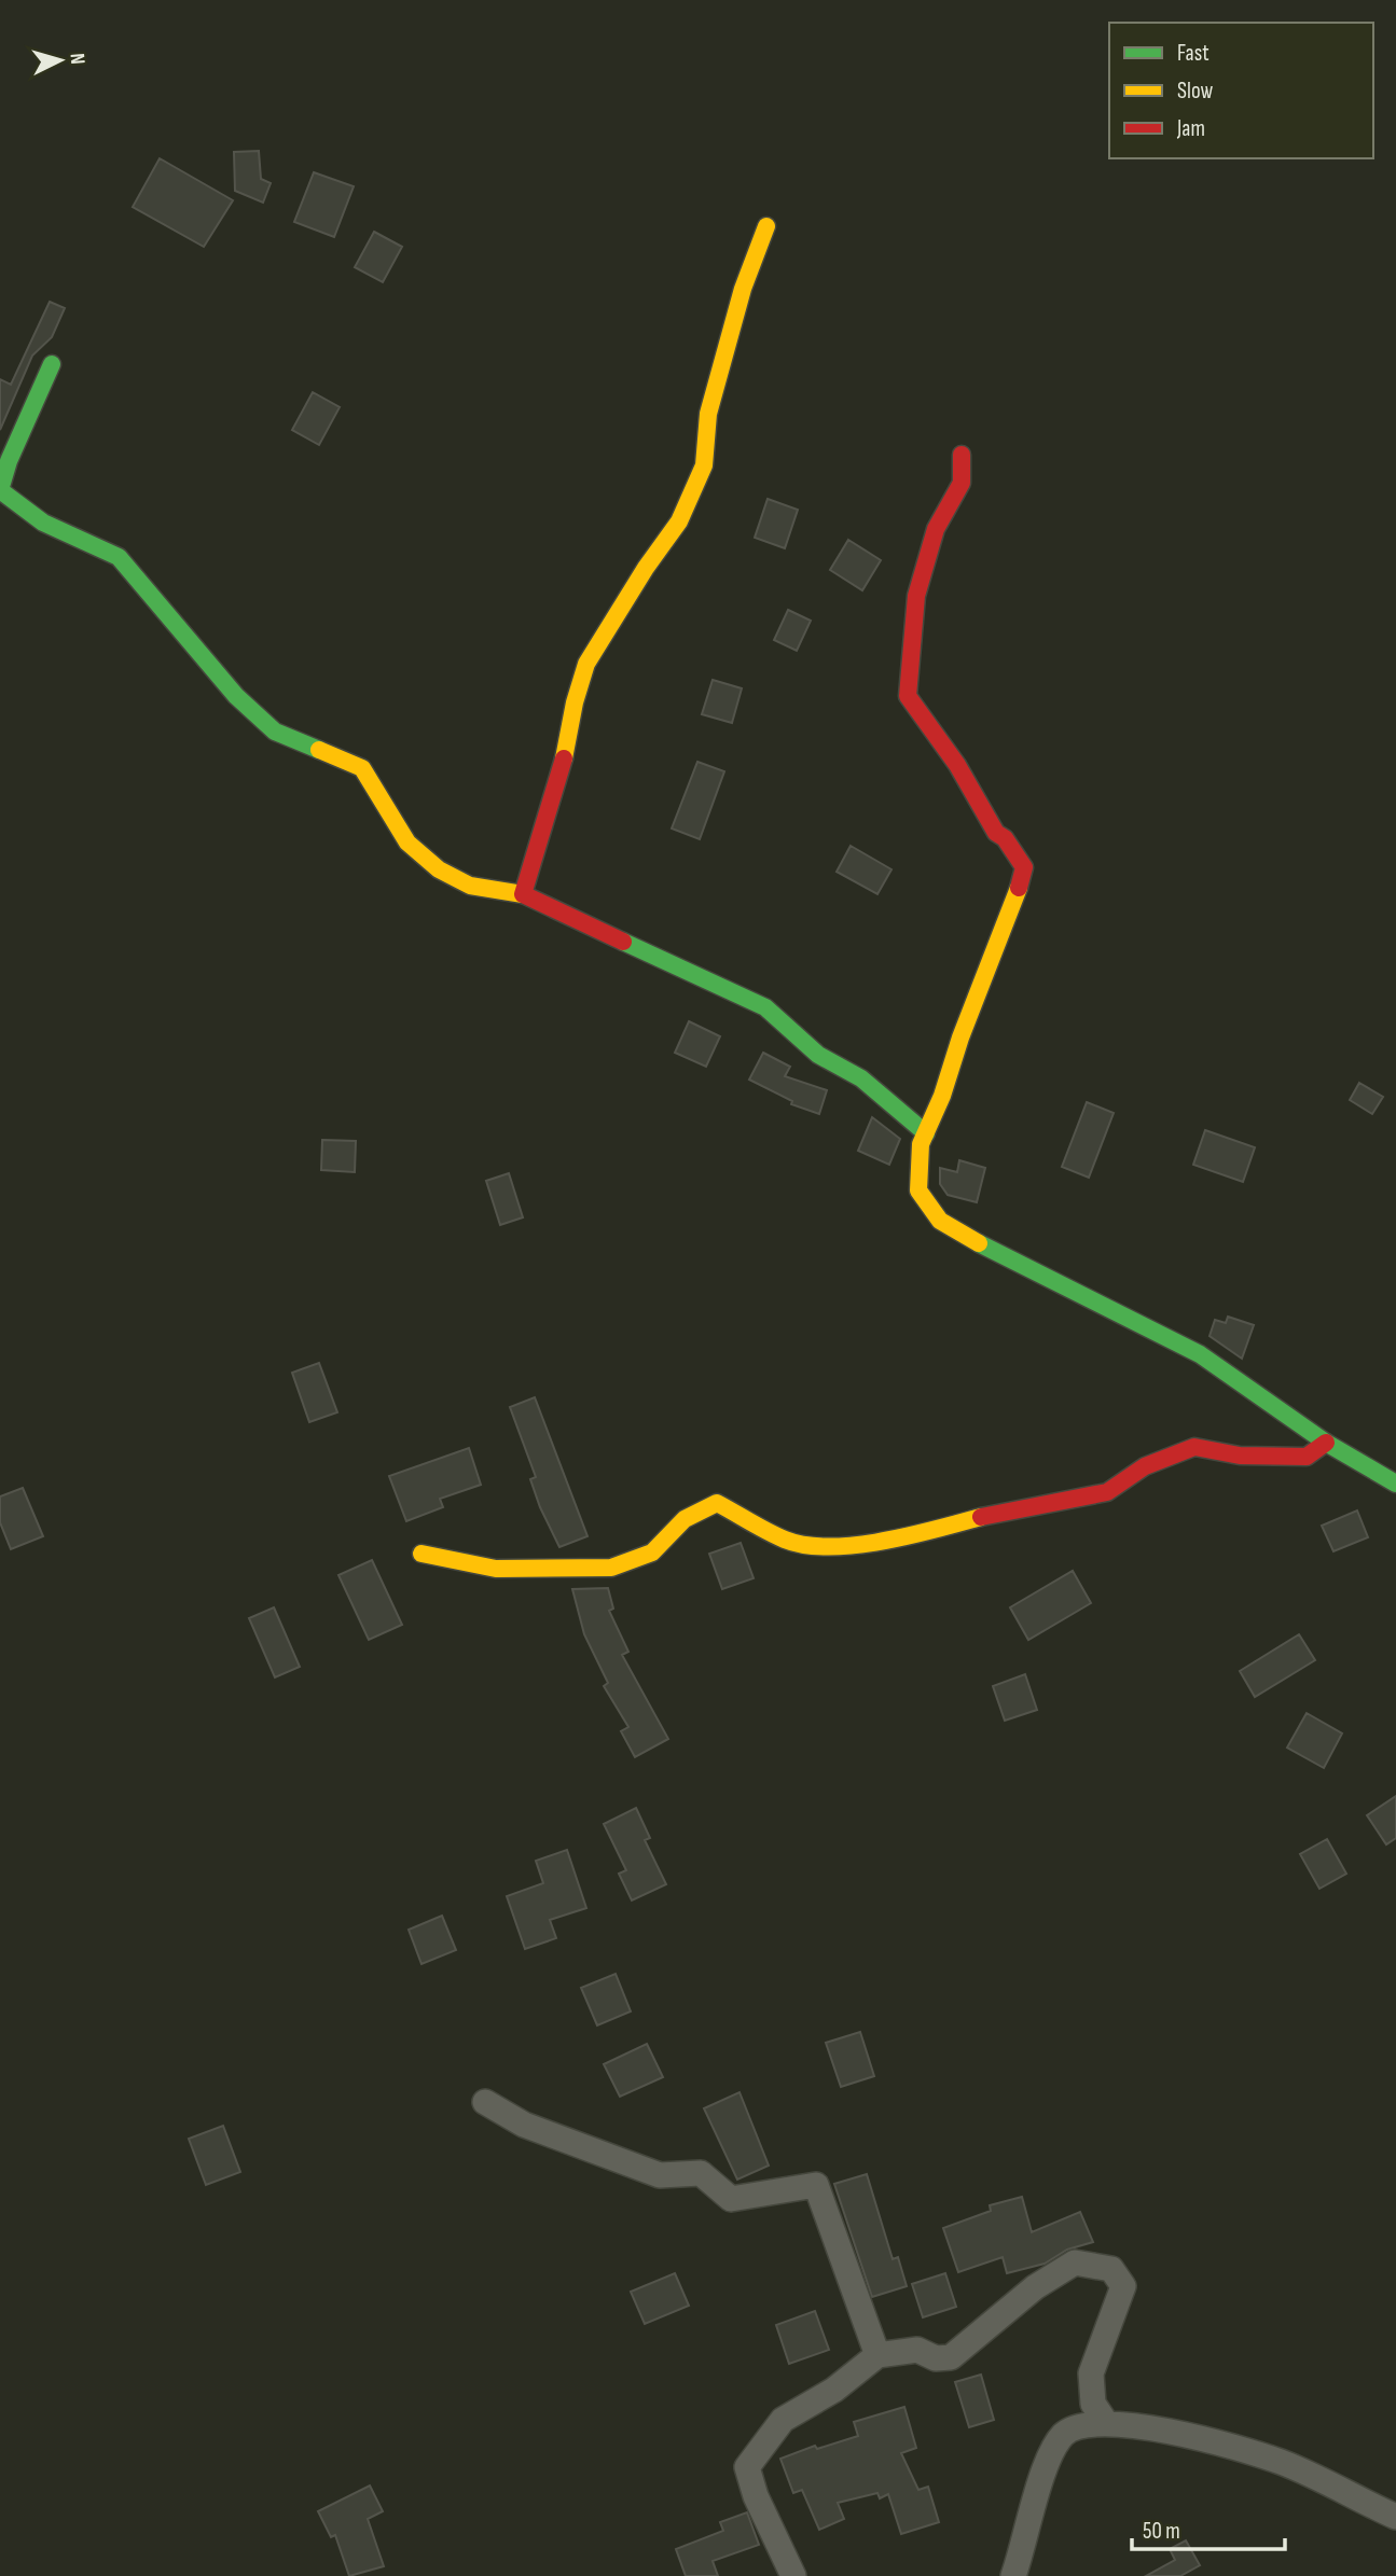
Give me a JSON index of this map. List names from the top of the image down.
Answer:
{
  "legend": ["Fast", "Slow", "Jam"],
  "scale_bar": "50 m",
  "north": "right"
}
